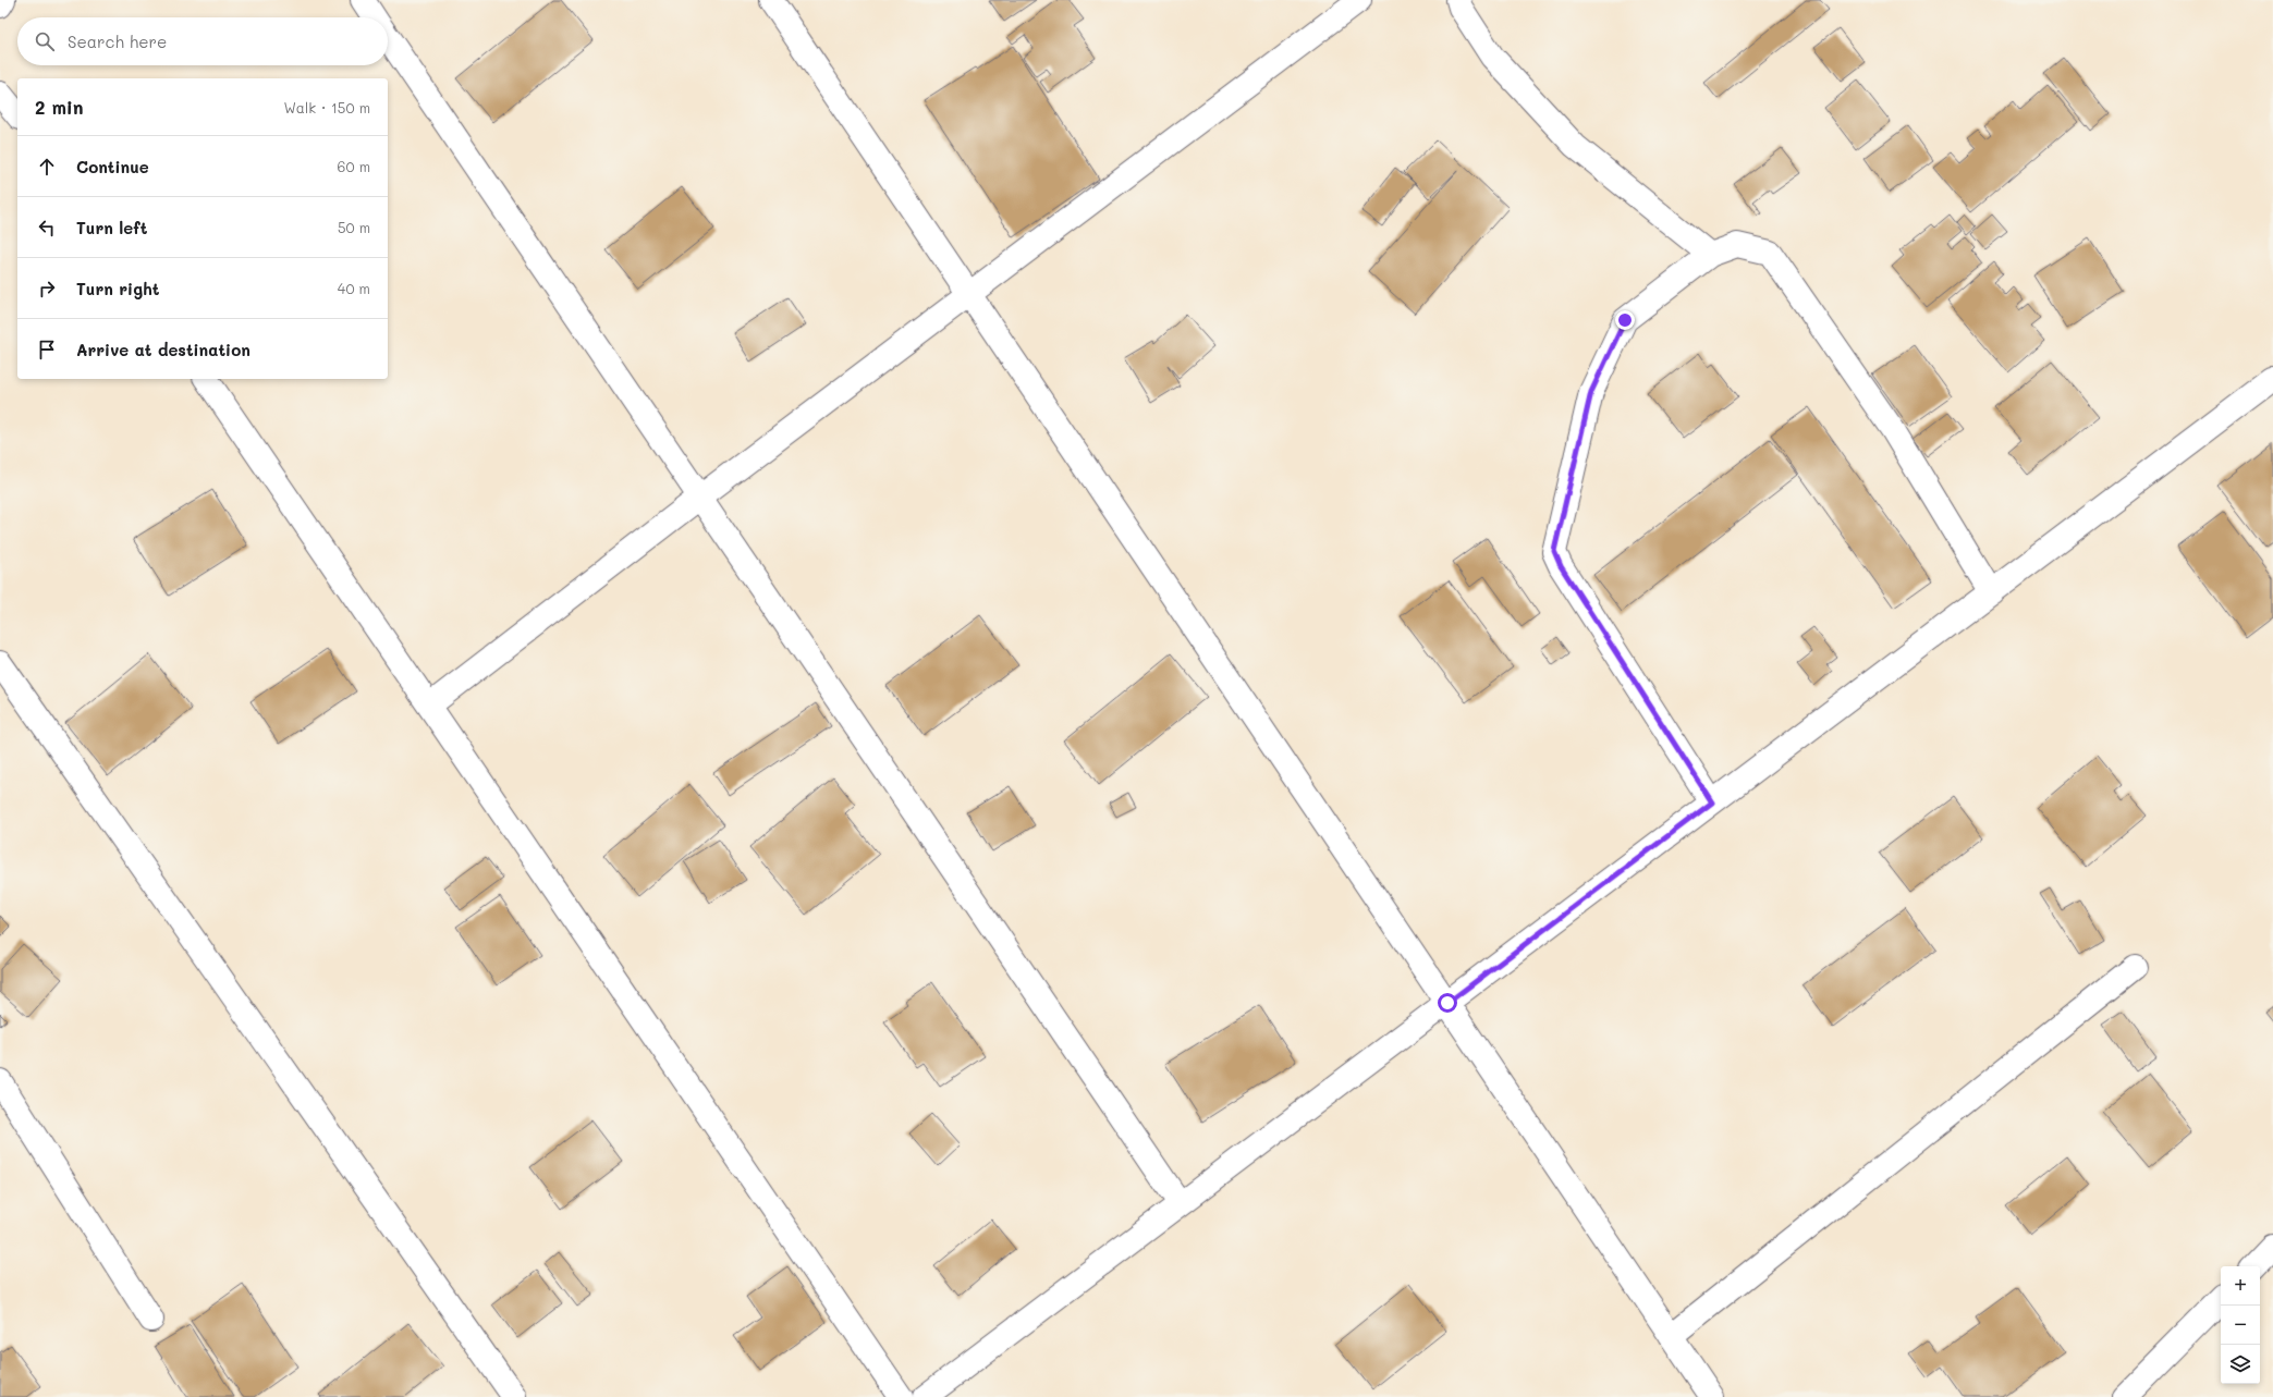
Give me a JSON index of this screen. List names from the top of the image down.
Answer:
{
  "page": {
    "search": "Search here",
    "heading": ["2 min", "Walk · 150 m"],
    "list": [
      ["Continue", "60 m"],
      ["Turn left", "50 m"],
      ["Turn right", "40 m"],
      "Arrive at destination"
    ],
    "map_buttons": ["+", "−"]
  }
}
